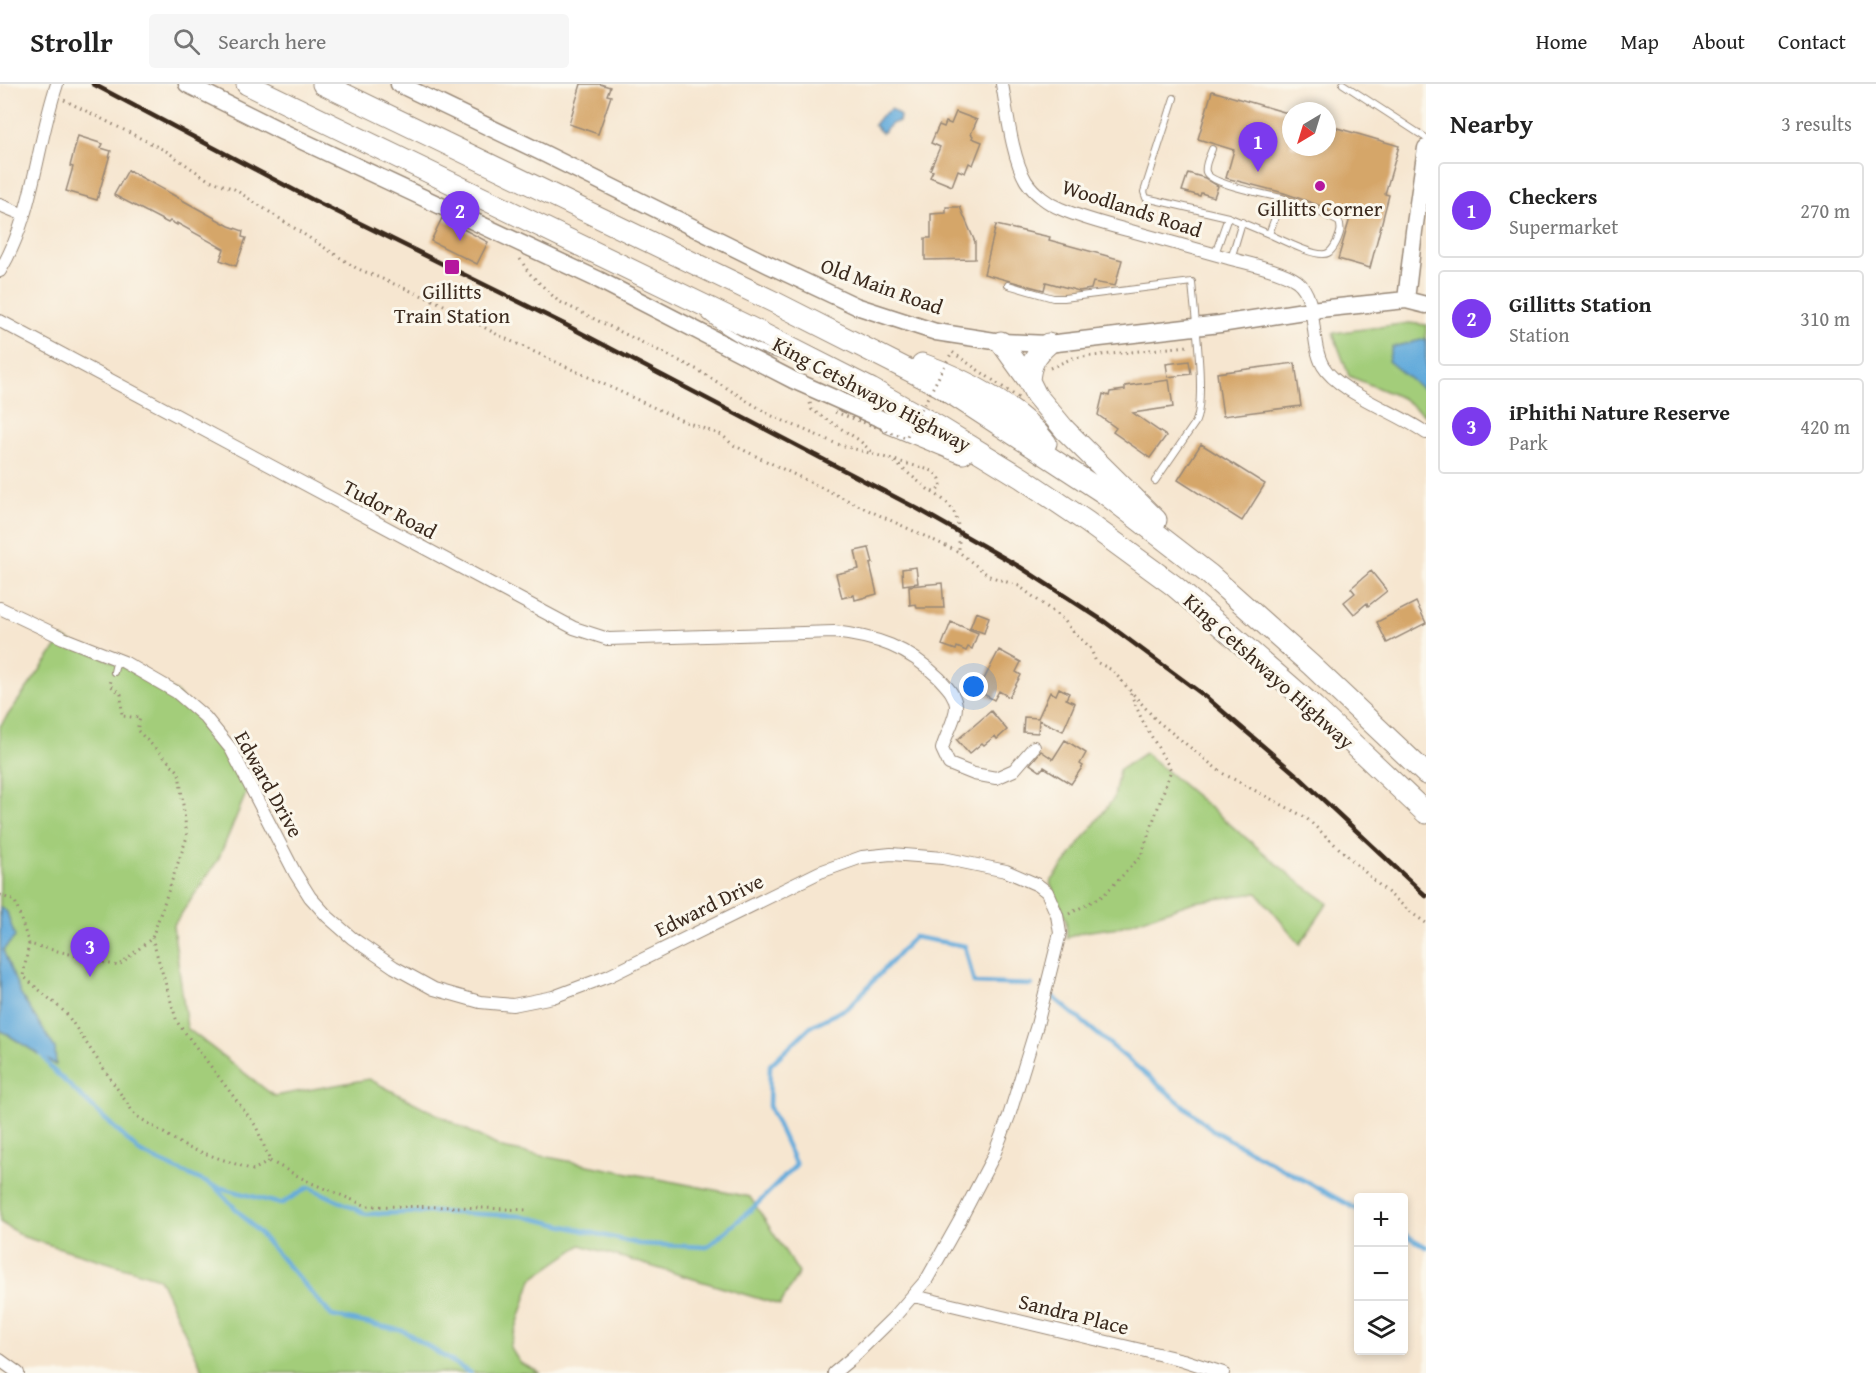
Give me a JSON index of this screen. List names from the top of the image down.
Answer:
{
  "streets": {
    "highway": ["King Cetshwayo Highway"],
    "street": [
      "Woodlands Road",
      "Old Main Road",
      "Tudor Road",
      "Edward Drive",
      "Sandra Place"
    ]
  },
  "crossings": [
    ["Woodlands Road", "Old Main Road"],
    ["Edward Drive", "Sandra Place"]
  ],
  "places": {
    "other": ["Gillitts Corner"],
    "transit": ["Gillitts Train Station"]
  },
  "north": "bottom left",
  "page": {
    "header": "Strollr",
    "search": "Search here",
    "nav": [
      "Home",
      "Map",
      "About",
      "Contact"
    ],
    "heading": ["Nearby", "3 results"],
    "pins": ["1", "2", "3"],
    "list": [
      {
        "mark": "1",
        "name": "Checkers",
        "note": "Supermarket",
        "value": "270 m"
      },
      {
        "mark": "2",
        "name": "Gillitts Station",
        "note": "Station",
        "value": "310 m"
      },
      {
        "mark": "3",
        "name": "iPhithi Nature Reserve",
        "note": "Park",
        "value": "420 m"
      }
    ],
    "map_buttons": ["+", "−"]
  }
}
